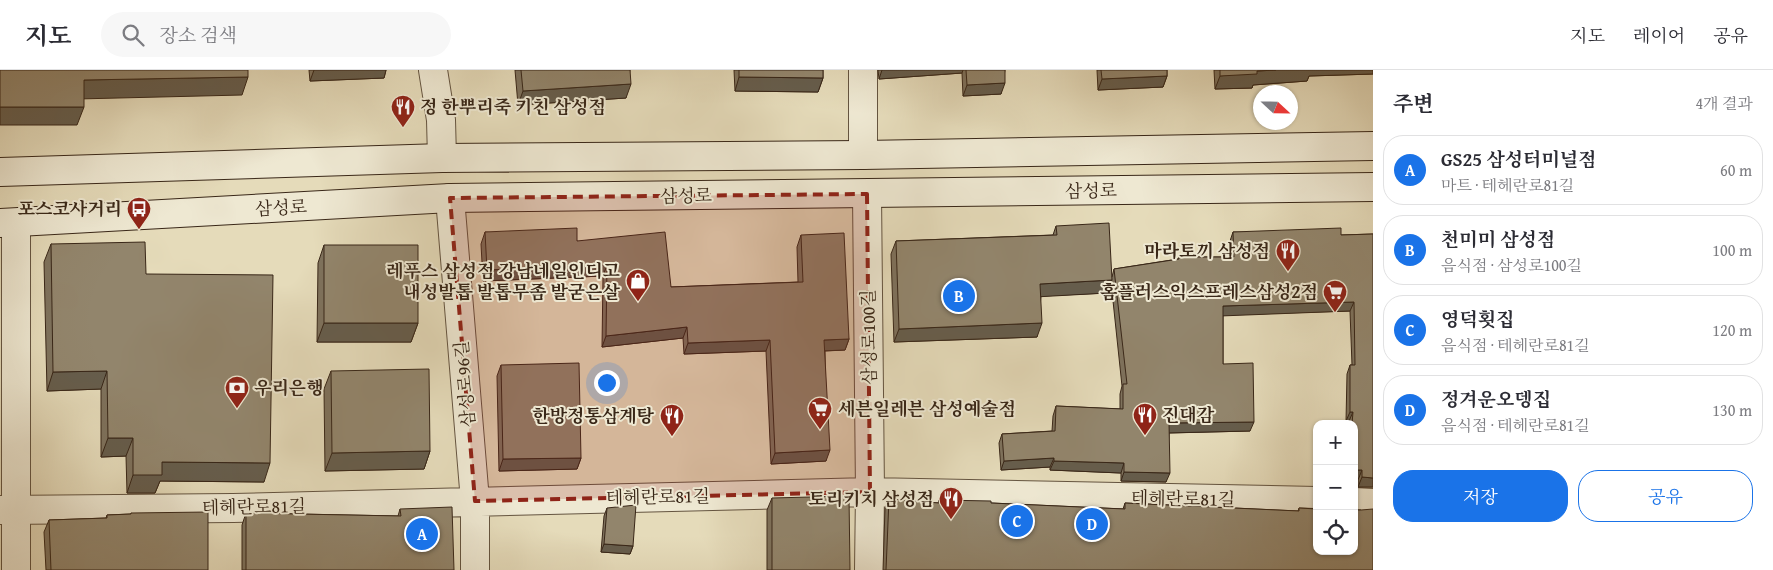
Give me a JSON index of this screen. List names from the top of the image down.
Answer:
{
  "streets": {
    "main road": [
      "삼성로",
      "삼성로100길",
      "삼성로96길",
      "테헤란로81길"
    ]
  },
  "crossings": [
    ["삼성로", "삼성로100길"],
    ["삼성로", "삼성로96길"],
    ["삼성로100길", "테헤란로81길"],
    ["삼성로96길", "테헤란로81길"]
  ],
  "places": {
    "restaurant": [
      "정 한뿌리죽 키친 삼성점",
      "마라토끼 삼성점",
      "진대감",
      "한방정통삼계탕",
      "토리키치 삼성점"
    ],
    "bus stop": ["포스코사거리"],
    "shop": ["레푸스 삼성점 강남네일인디고 내성발톱 발톱무좀 발굳은살"],
    "supermarket": ["홈플러스익스프레스삼성2점", "세븐일레븐 삼성예술점"],
    "bank": ["우리은행"]
  },
  "north": "right",
  "page": {
    "header": "지도",
    "search": "장소 검색",
    "nav": ["지도", "레이어", "공유"],
    "heading": ["주변", "4개 결과"],
    "list": [
      {
        "mark": "A",
        "name": "GS25 삼성터미널점",
        "note": "마트 · 테헤란로81길",
        "value": "60 m"
      },
      {
        "mark": "B",
        "name": "천미미 삼성점",
        "note": "음식점 · 삼성로100길",
        "value": "100 m"
      },
      {
        "mark": "C",
        "name": "영덕횟집",
        "note": "음식점 · 테헤란로81길",
        "value": "120 m"
      },
      {
        "mark": "D",
        "name": "정겨운오뎅집",
        "note": "음식점 · 테헤란로81길",
        "value": "130 m"
      }
    ],
    "pins": [
      "B",
      "C",
      "D",
      "A"
    ],
    "map_buttons": ["+", "−"],
    "buttons": ["저장", "공유"]
  }
}
